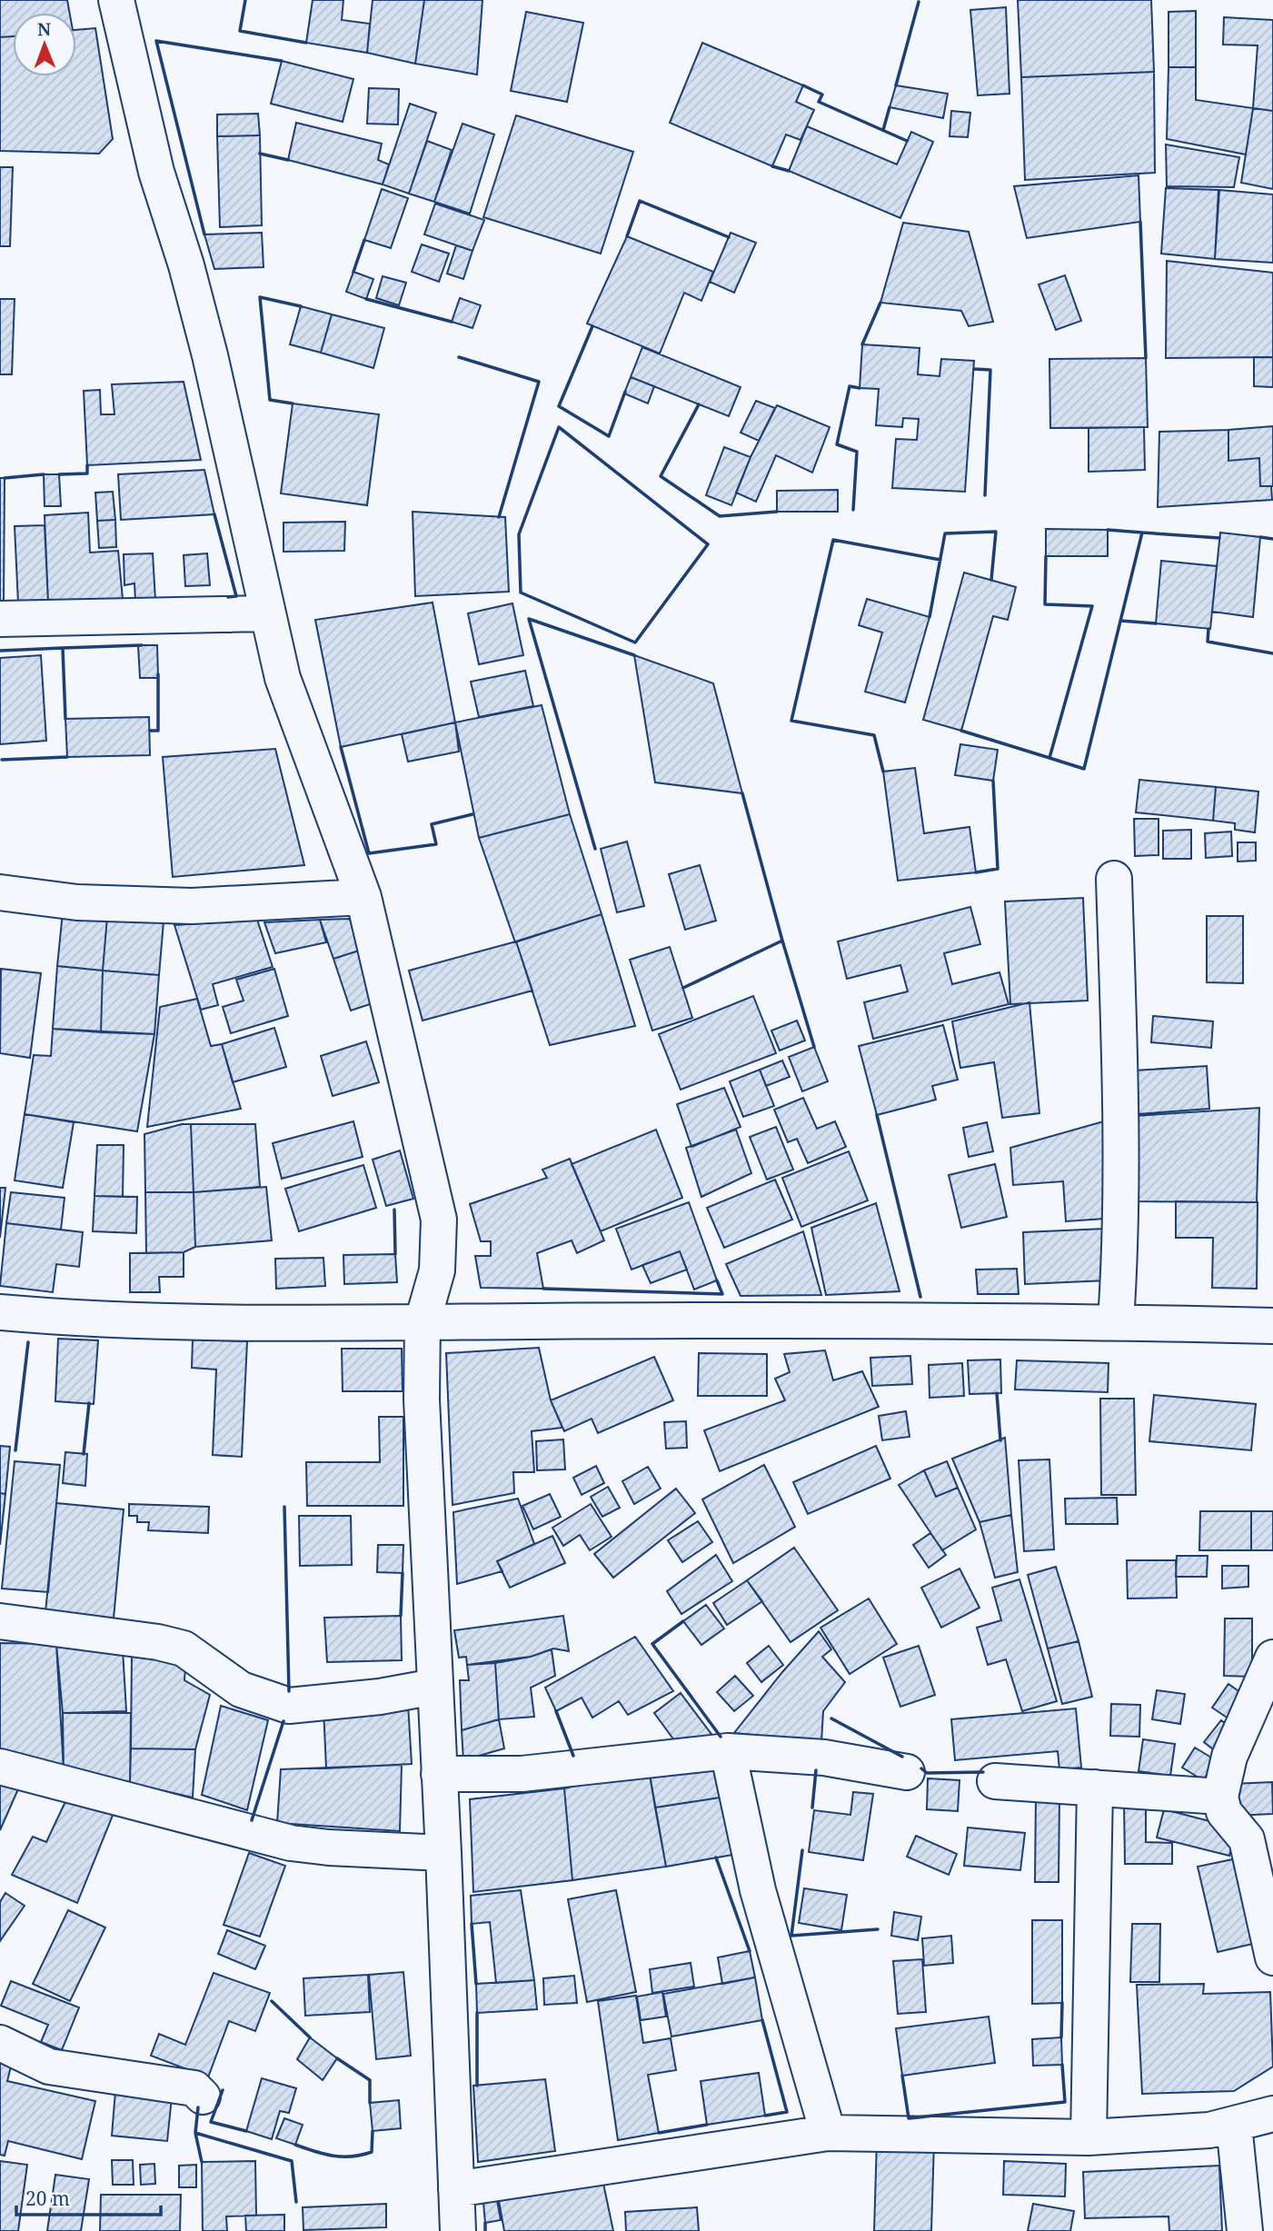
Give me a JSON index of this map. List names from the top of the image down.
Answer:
{
  "scale_bar": "20 m",
  "north": "top"
}
